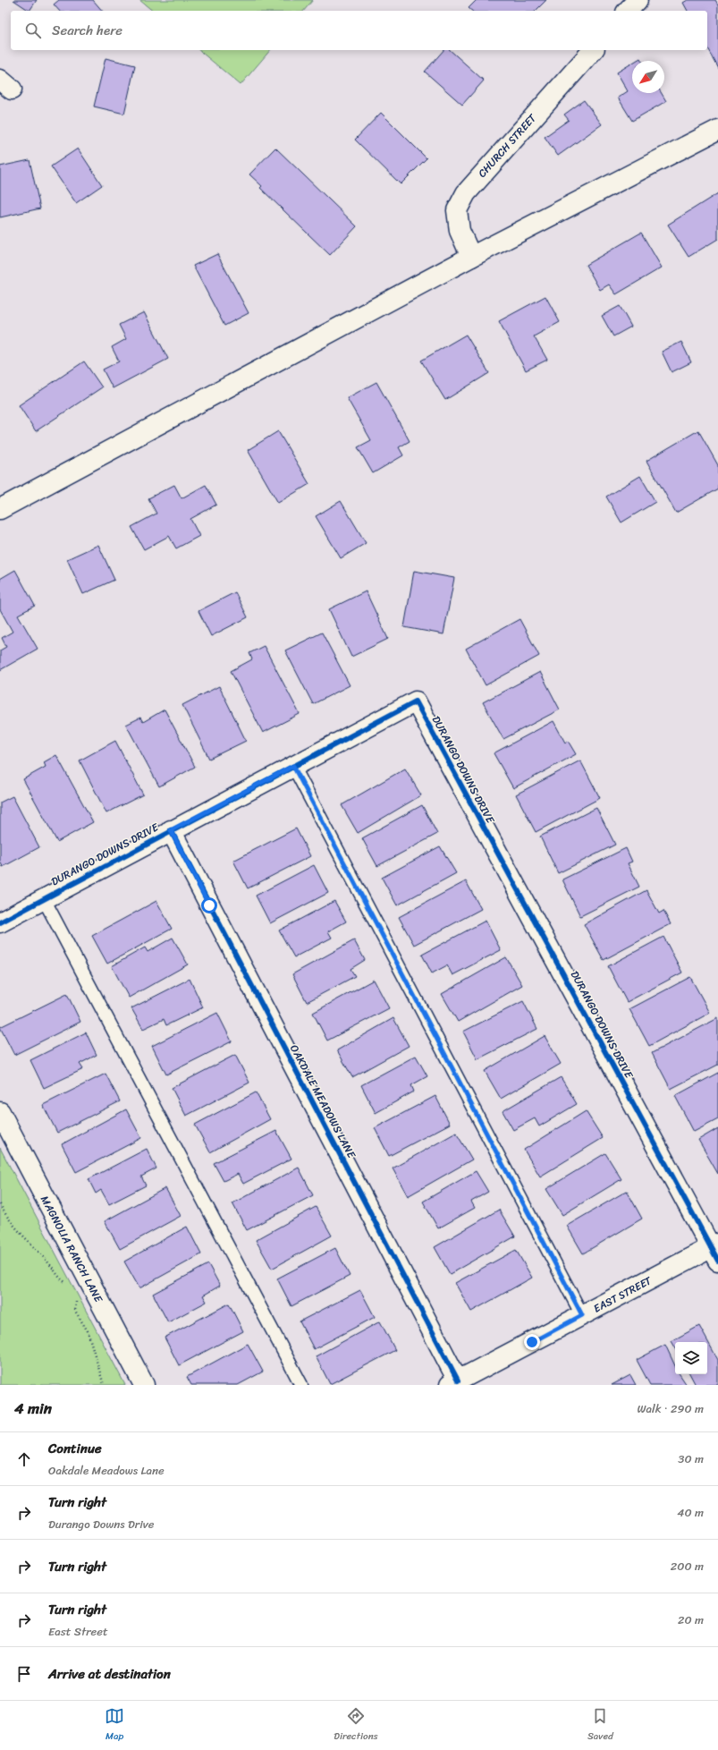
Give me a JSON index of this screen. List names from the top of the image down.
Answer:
{
  "streets": {
    "street": [
      "CHURCH STREET",
      "DURANGO DOWNS DRIVE",
      "OAKDALE MEADOWS LANE",
      "MAGNOLIA RANCH LANE",
      "EAST STREET"
    ]
  },
  "crossings": [
    ["DURANGO DOWNS DRIVE", "OAKDALE MEADOWS LANE"],
    ["DURANGO DOWNS DRIVE", "EAST STREET"],
    ["OAKDALE MEADOWS LANE", "EAST STREET"]
  ],
  "north": "bottom left",
  "page": {
    "search": "Search here",
    "heading": ["4 min", "Walk · 290 m"],
    "list": [
      ["Continue", "Oakdale Meadows Lane", "30 m"],
      ["Turn right", "Durango Downs Drive", "40 m"],
      ["Turn right", "200 m"],
      ["Turn right", "East Street", "20 m"],
      "Arrive at destination"
    ],
    "nav": ["Map", "Directions", "Saved"]
  }
}
